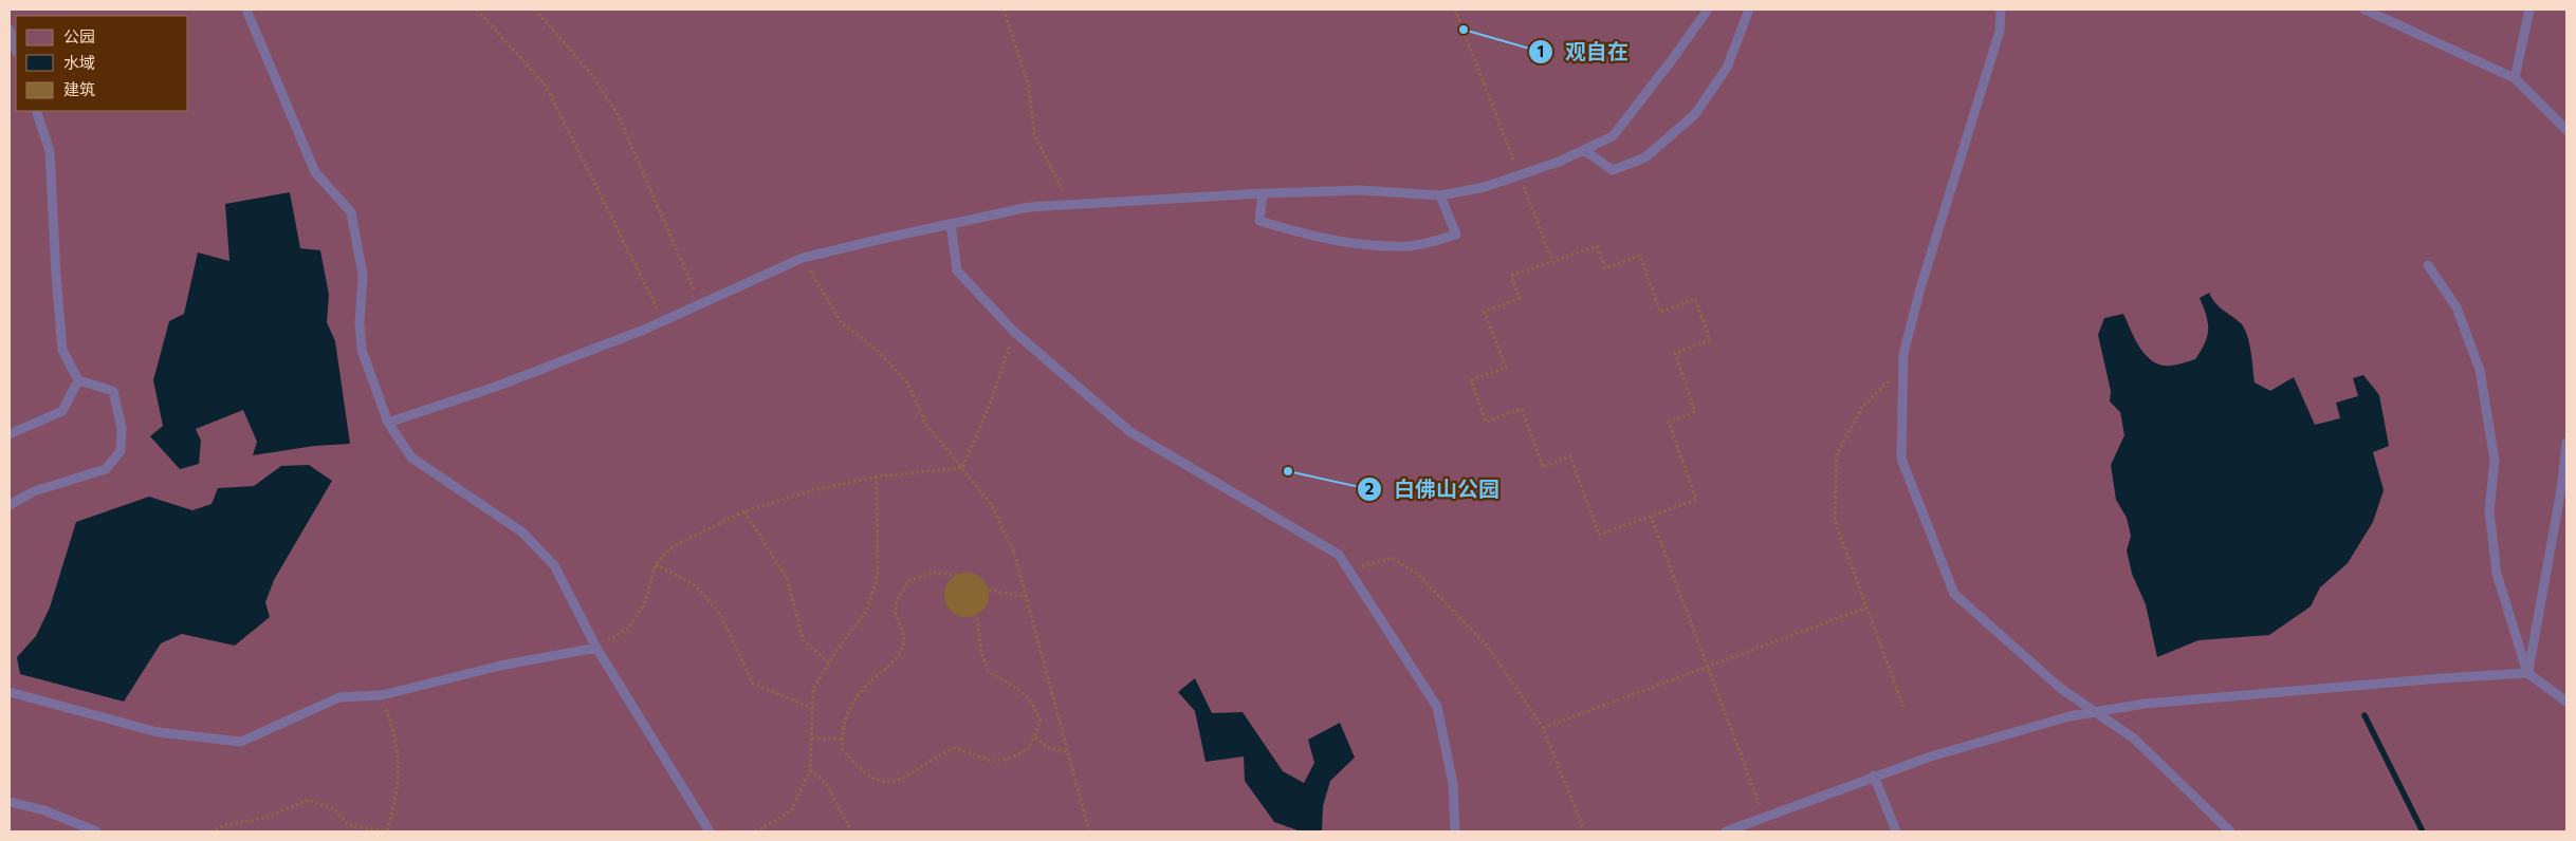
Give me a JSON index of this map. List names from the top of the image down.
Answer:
{
  "places": ["观自在", "白佛山公园"],
  "legend": ["公园", "水域", "建筑"]
}
